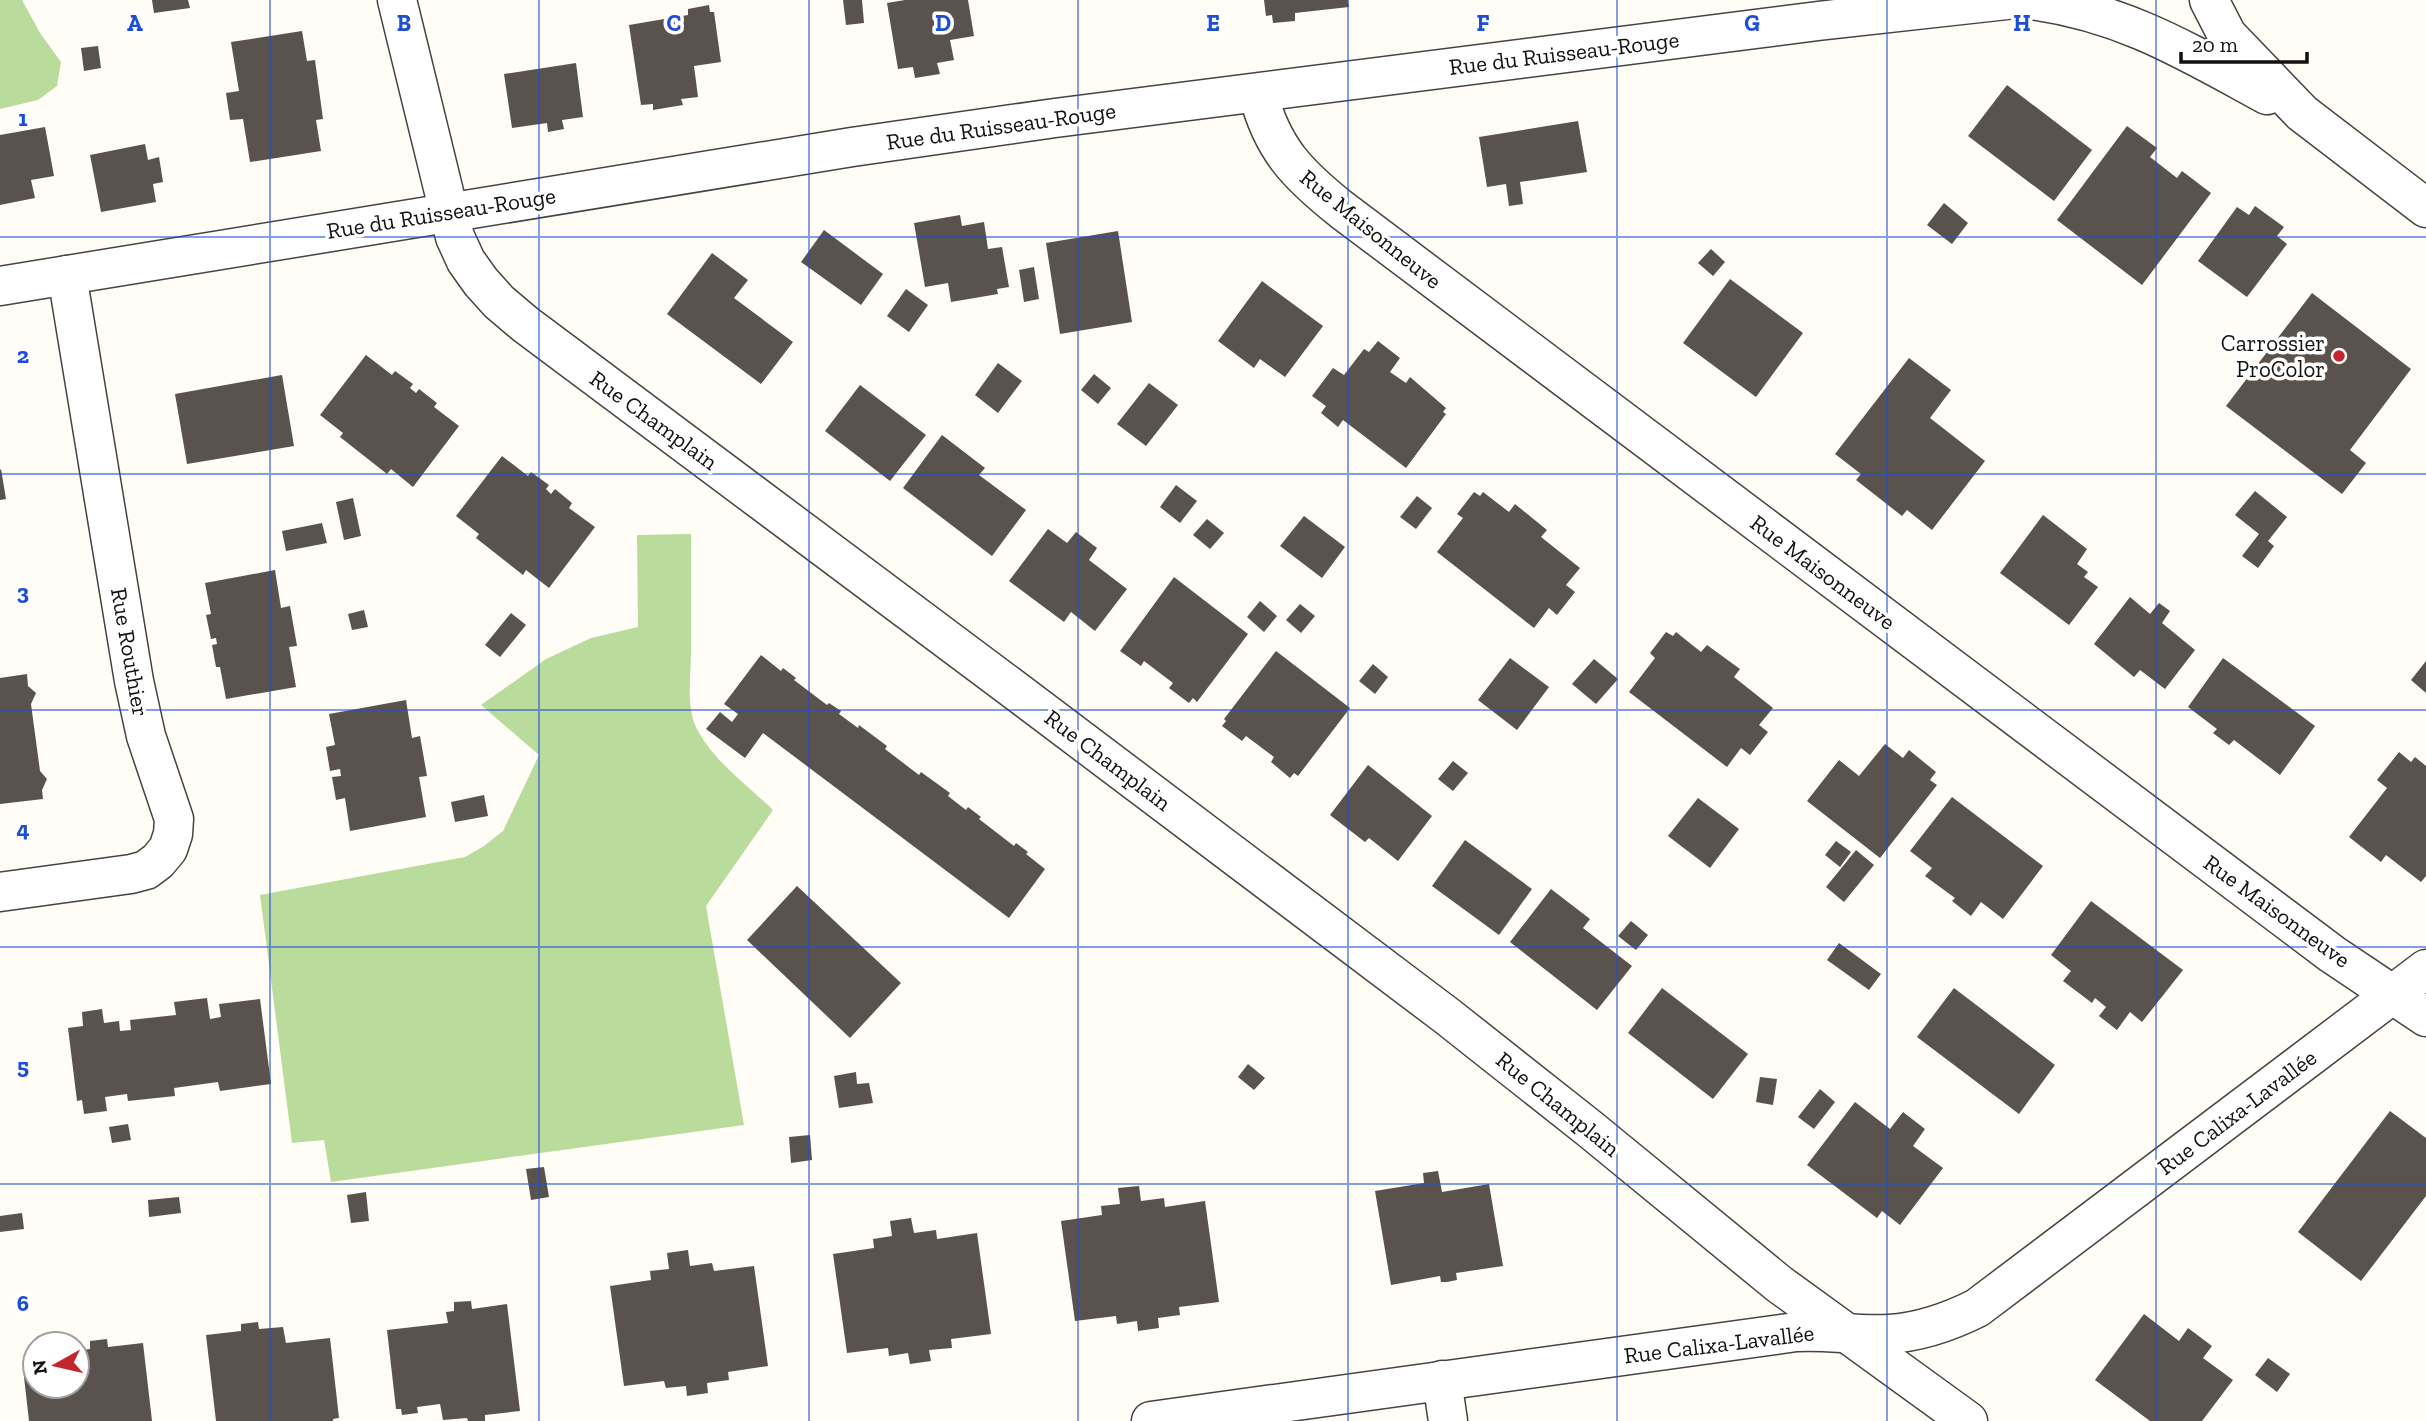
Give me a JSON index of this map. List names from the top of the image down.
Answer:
{
  "streets": {
    "street": [
      "Rue du Ruisseau-Rouge",
      "Rue Maisonneuve",
      "Rue Champlain",
      "Rue Routhier",
      "Rue Calixa-Lavallée"
    ]
  },
  "crossings": [
    ["Rue du Ruisseau-Rouge", "Rue Maisonneuve"],
    ["Rue du Ruisseau-Rouge", "Rue Champlain"],
    ["Rue du Ruisseau-Rouge", "Rue Routhier"],
    ["Rue Maisonneuve", "Rue Calixa-Lavallée"],
    ["Rue Champlain", "Rue Calixa-Lavallée"]
  ],
  "places": ["Carrossier ProColor"],
  "scale_bar": "20 m",
  "north": "left",
  "grid": {
    "columns": [
      "A",
      "B",
      "C",
      "D",
      "E",
      "F",
      "G",
      "H"
    ],
    "rows": [
      "1",
      "2",
      "3",
      "4",
      "5",
      "6"
    ]
  }
}
